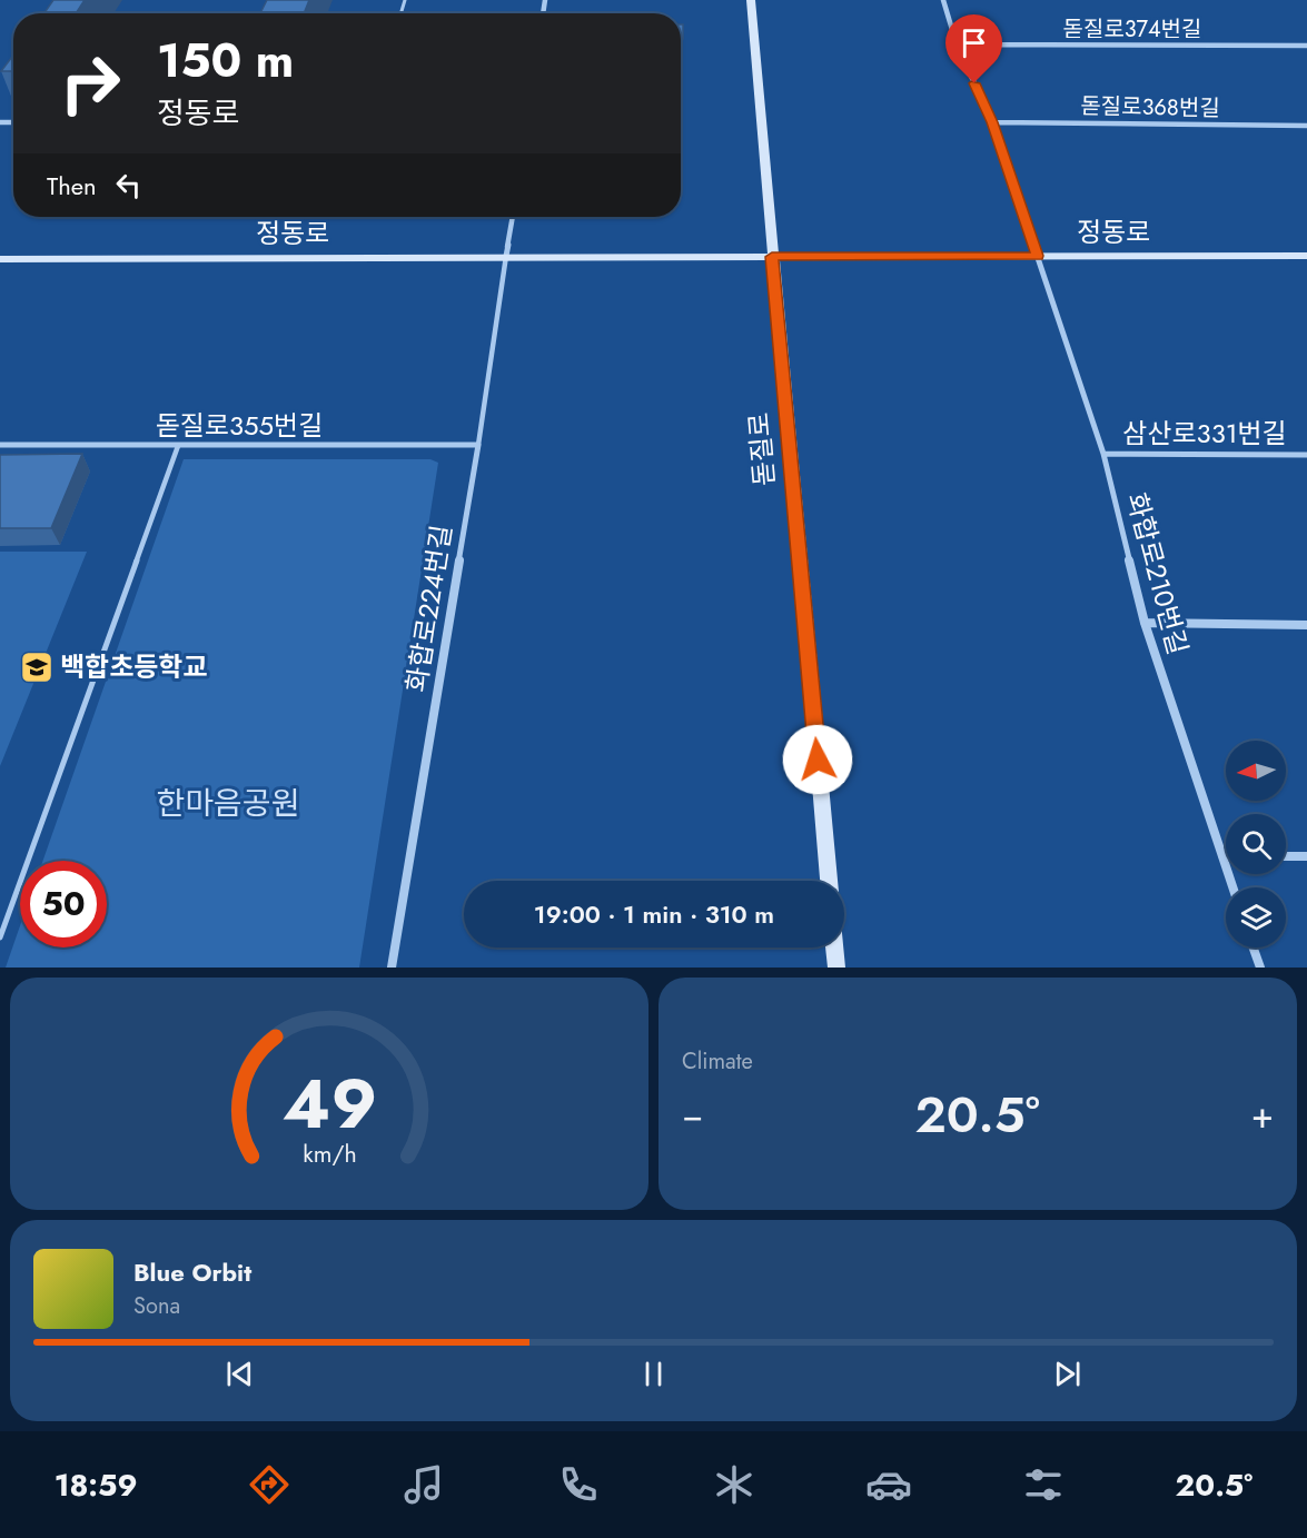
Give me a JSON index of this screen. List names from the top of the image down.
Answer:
{
  "streets": {
    "main road": ["정동로", "돋질로"],
    "street": [
      "돋질로374번길",
      "돋질로368번길",
      "돋질로355번길",
      "삼산로331번길",
      "화합로210번길",
      "화합로224번길"
    ]
  },
  "crossings": [
    ["돋질로374번길", "화합로210번길"],
    ["돋질로368번길", "화합로210번길"],
    ["정동로", "돋질로"],
    ["정동로", "화합로210번길"],
    ["정동로", "화합로224번길"],
    ["돋질로355번길", "화합로224번길"],
    ["삼산로331번길", "화합로210번길"]
  ],
  "parks": ["한마음공원"],
  "places": {
    "school or university": ["백합초등학교"]
  },
  "north": "left",
  "page": {
    "turn": ["150 m", "정동로"],
    "then": "Then",
    "limit": "50",
    "trip": "19:00 · 1 min · 310 m",
    "tile": "Climate",
    "heat": ["−", "20.5°", "+"],
    "song": ["Blue Orbit", "Sona"],
    "tabs": ["18:59", "20.5°"],
    "gauge": ["49", "km/h"]
  }
}
